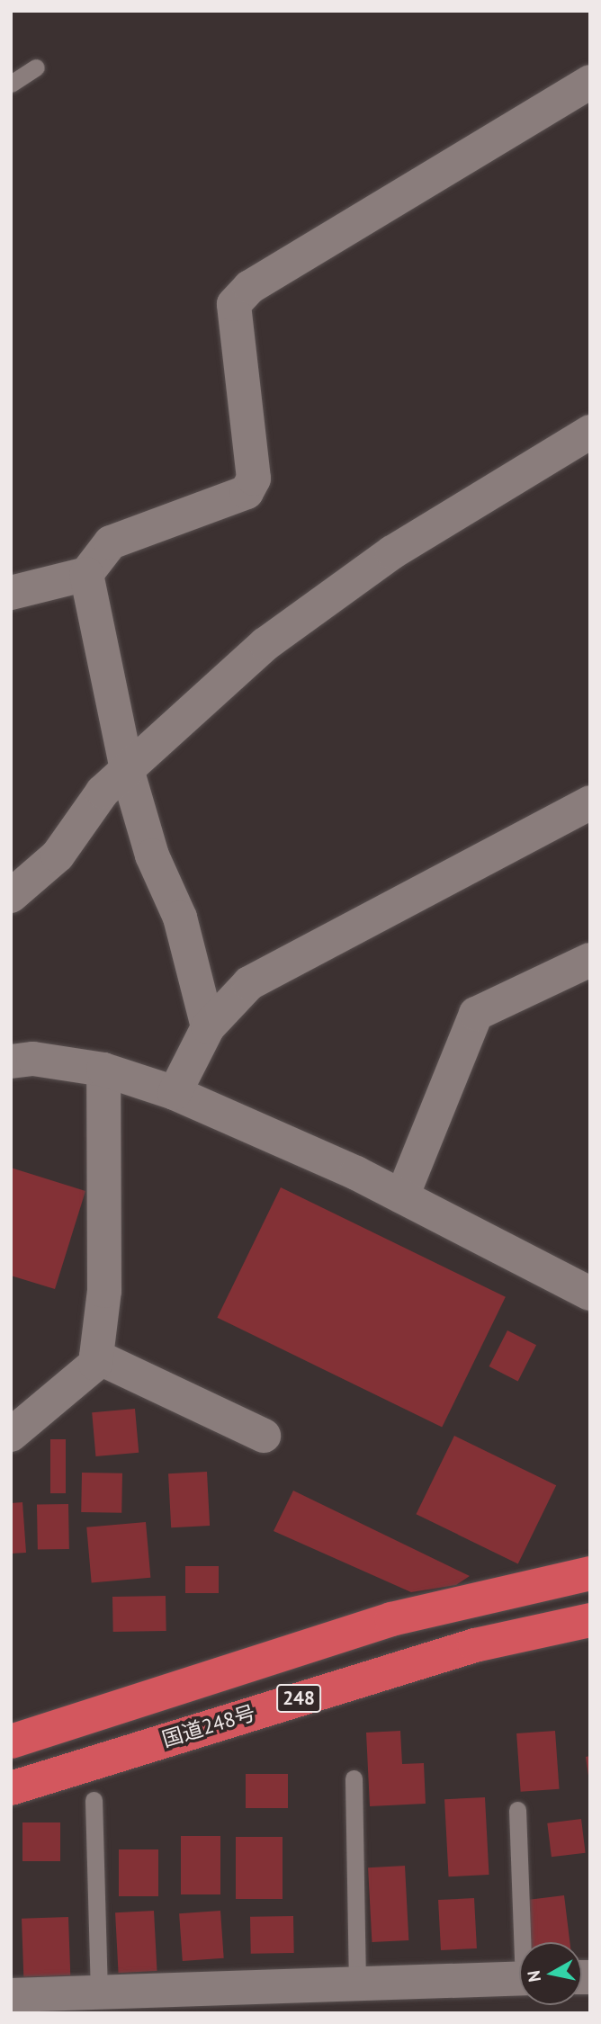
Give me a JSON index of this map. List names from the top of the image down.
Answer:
{
  "streets": {
    "highway": ["248", "国道248号"]
  },
  "north": "left"
}
